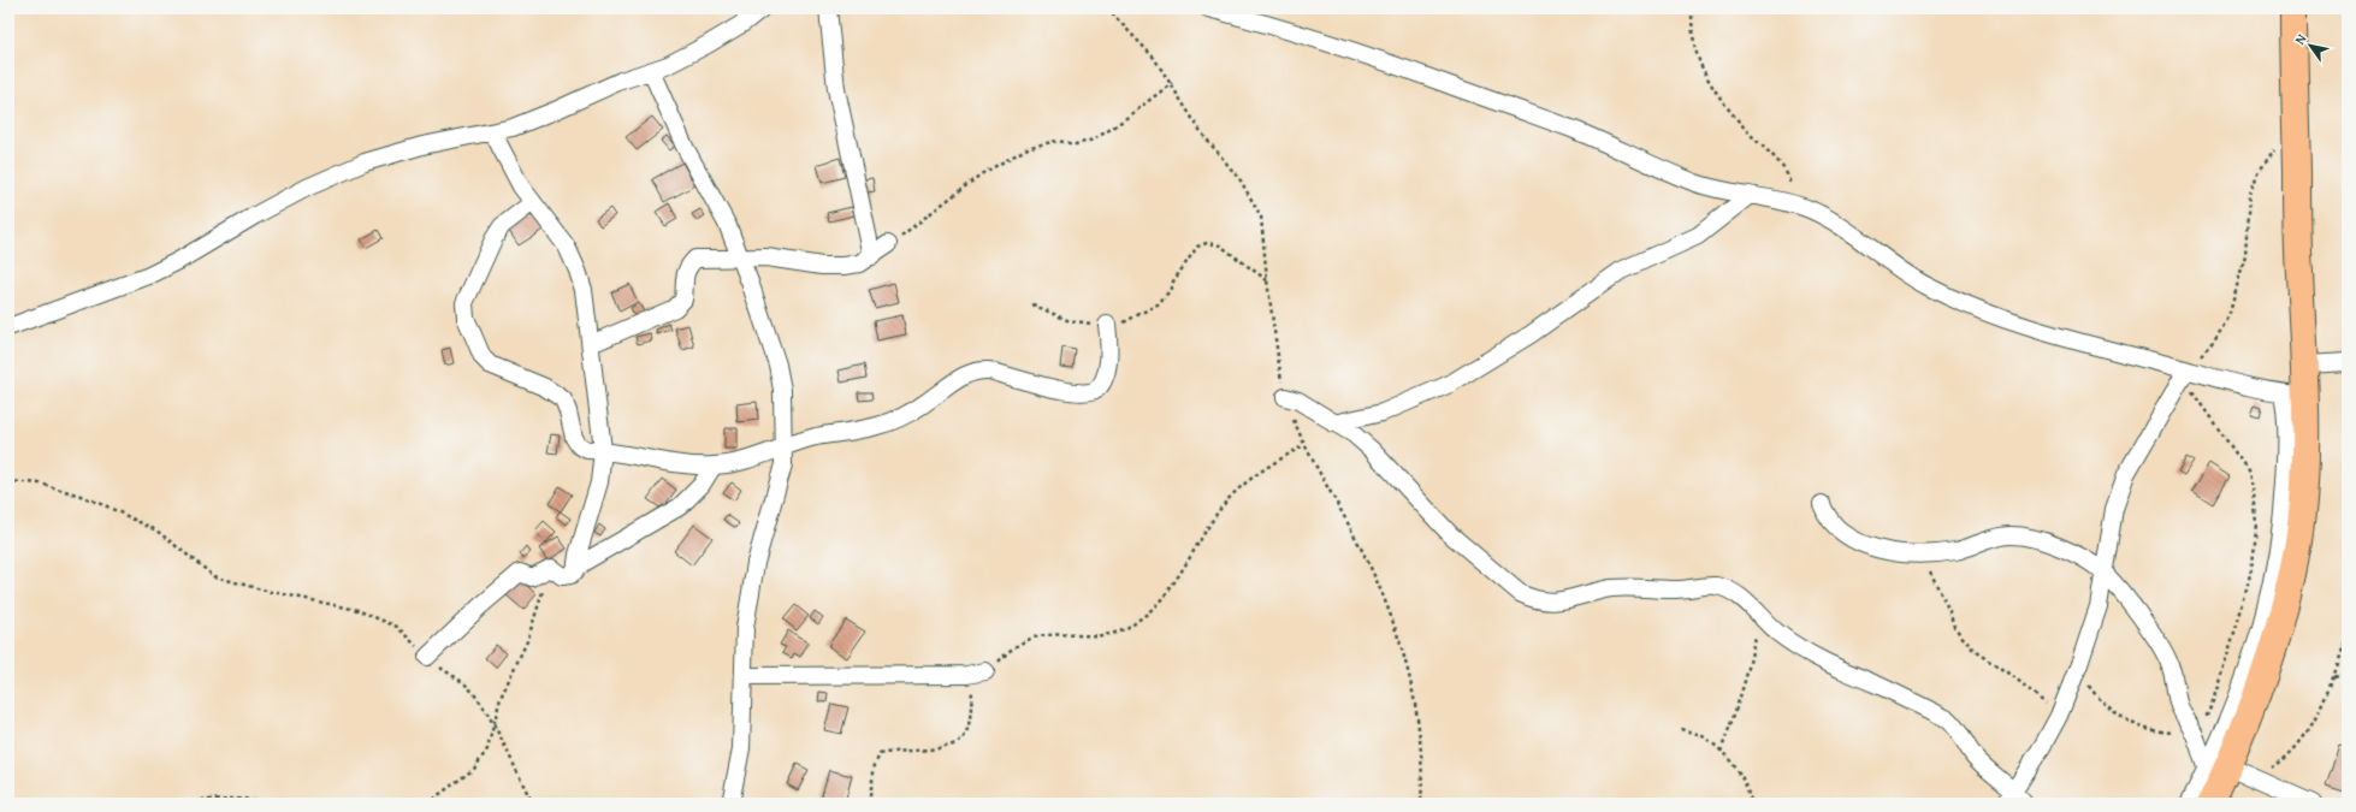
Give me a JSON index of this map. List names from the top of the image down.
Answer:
{
  "north": "top left"
}
